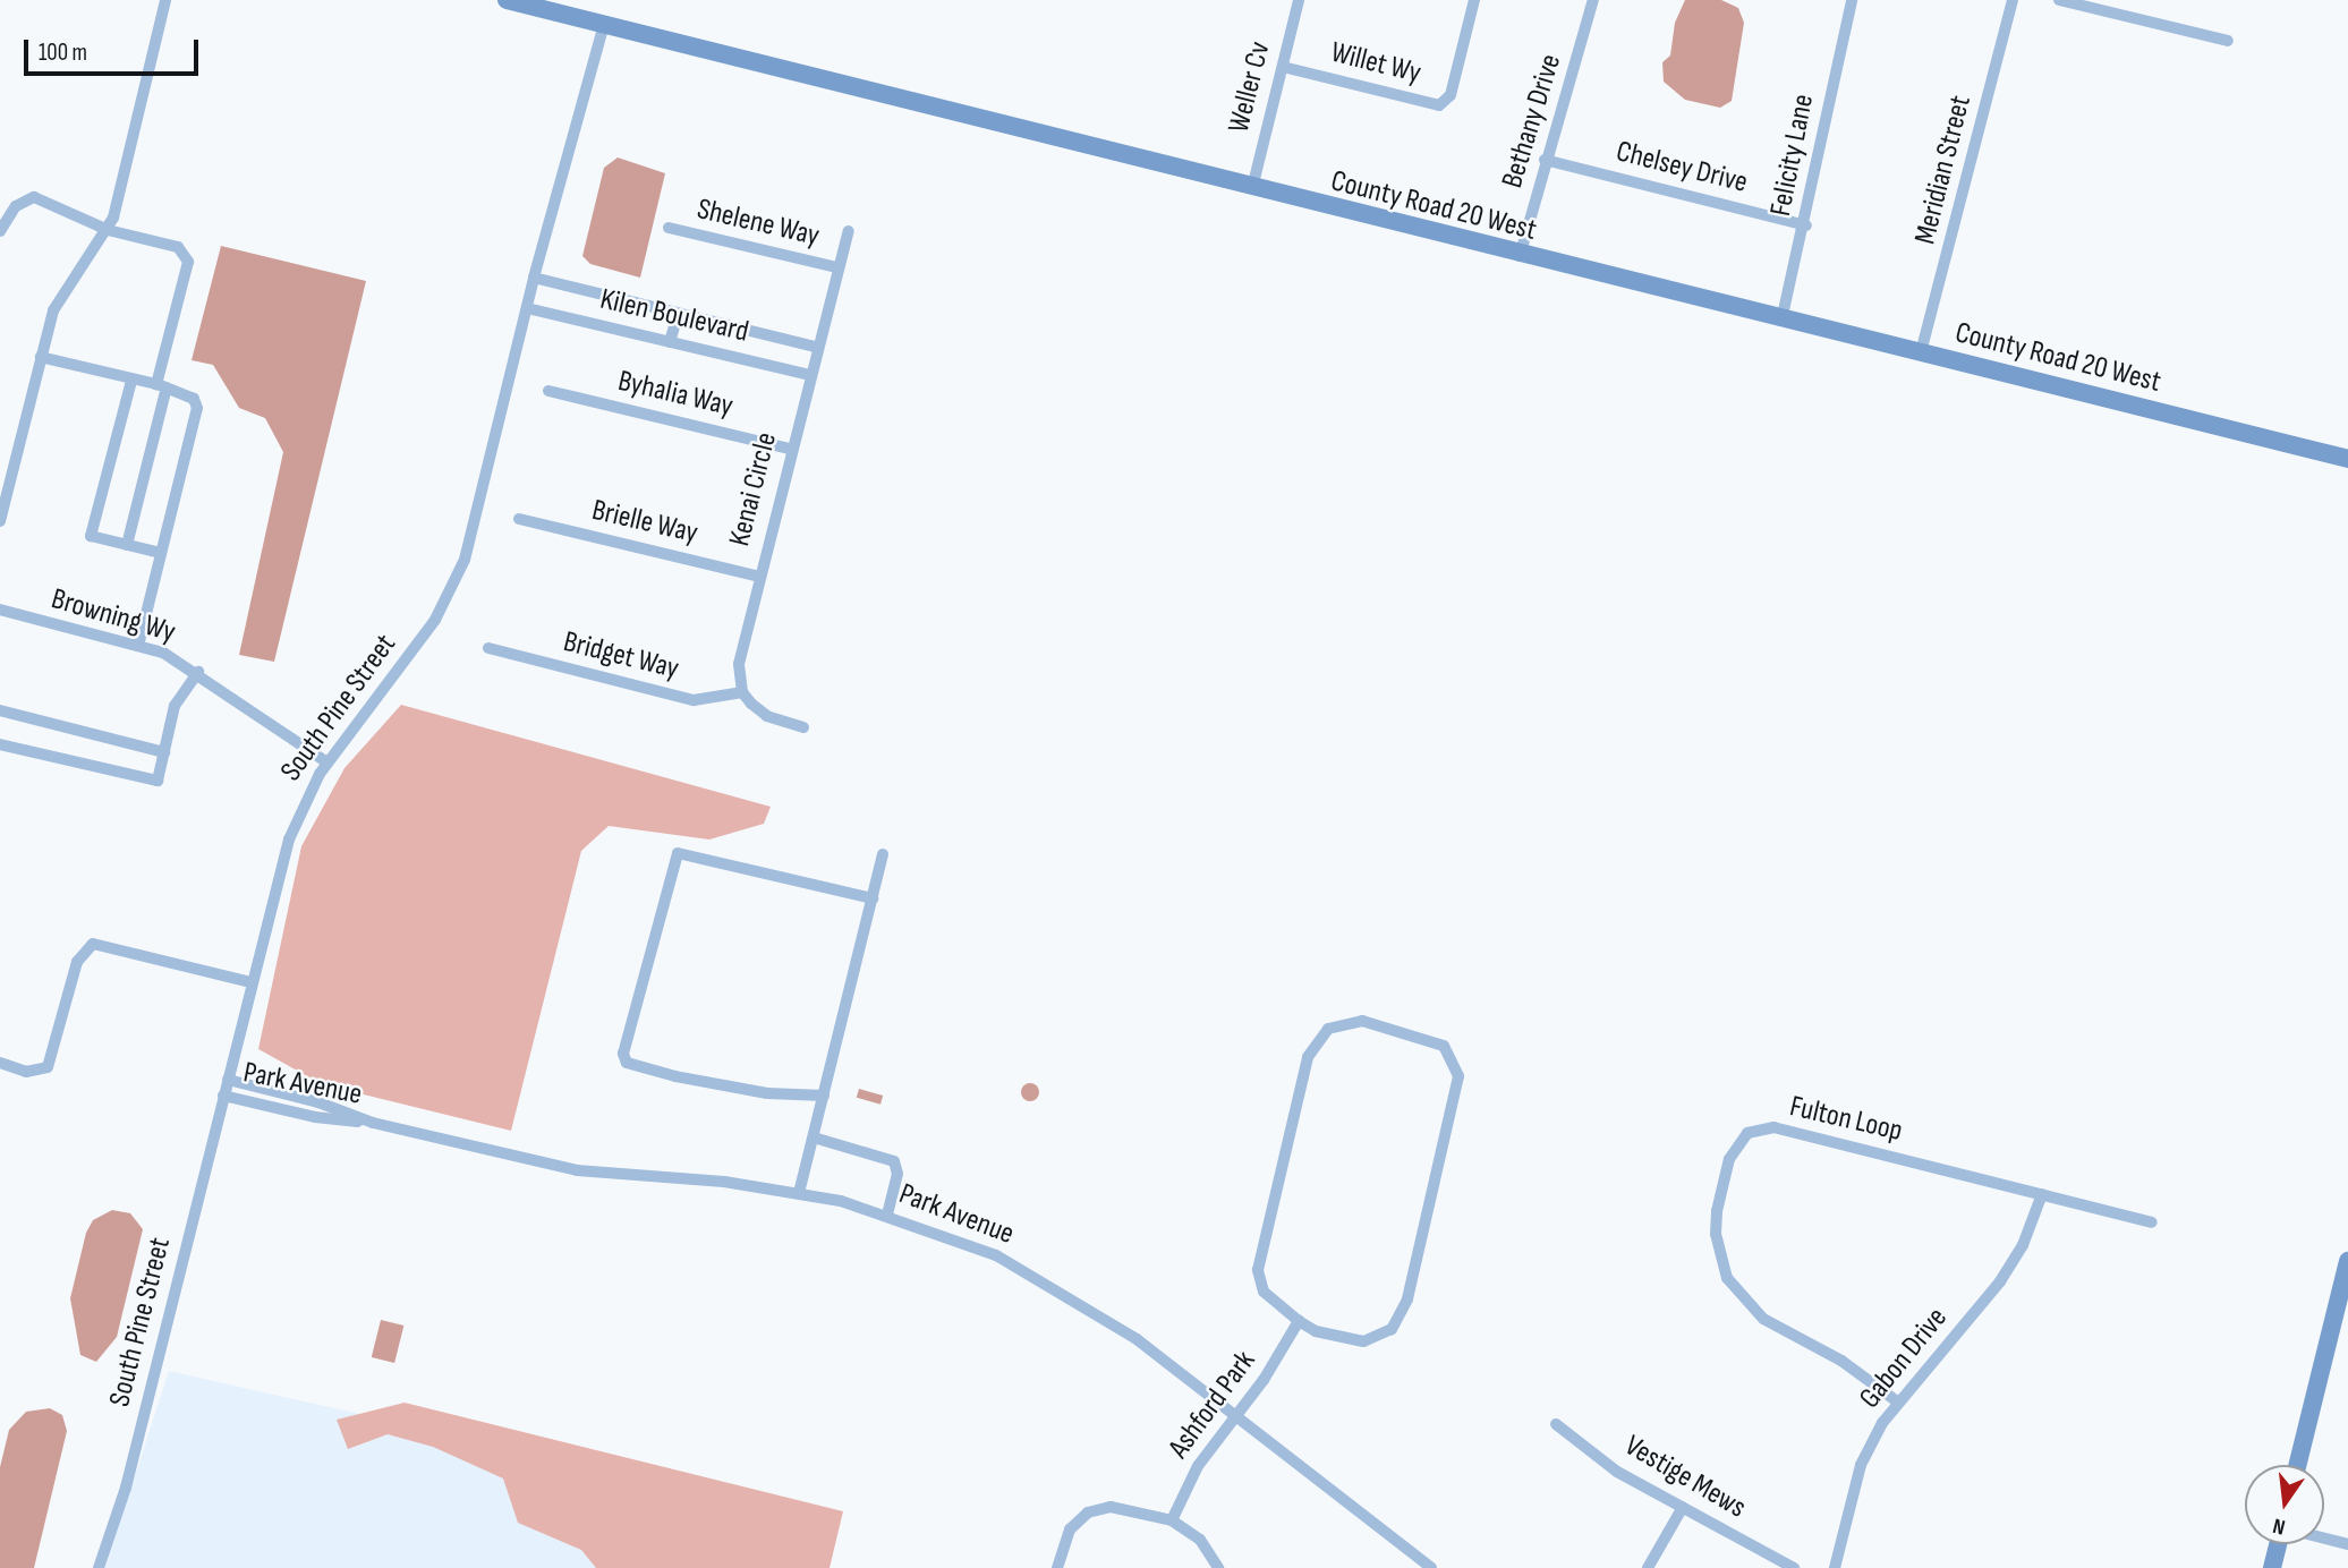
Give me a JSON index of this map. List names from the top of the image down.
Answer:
{
  "streets": {
    "street": [
      "Willet Wy",
      "Weller Cv",
      "Bethany Drive",
      "Felicity Lane",
      "Chelsey Drive",
      "Meridian Street",
      "County Road 20 West",
      "Shelene Way",
      "Kilen Boulevard",
      "Byhalia Way",
      "Kenai Circle",
      "Brielle Way",
      "Browning Wy",
      "Bridget Way",
      "South Pine Street",
      "Park Avenue",
      "Fulton Loop",
      "Gabon Drive",
      "Ashford Park",
      "Vestige Mews"
    ]
  },
  "crossings": [
    ["Willet Wy", "Weller Cv"],
    ["Weller Cv", "County Road 20 West"],
    ["Bethany Drive", "Chelsey Drive"],
    ["Bethany Drive", "County Road 20 West"],
    ["Felicity Lane", "Chelsey Drive"],
    ["Felicity Lane", "County Road 20 West"],
    ["Meridian Street", "County Road 20 West"],
    ["County Road 20 West", "South Pine Street"],
    ["Shelene Way", "Kenai Circle"],
    ["Kilen Boulevard", "Kenai Circle"],
    ["Kilen Boulevard", "South Pine Street"],
    ["Byhalia Way", "Kenai Circle"],
    ["Kenai Circle", "Brielle Way"],
    ["Kenai Circle", "Bridget Way"],
    ["Browning Wy", "South Pine Street"],
    ["South Pine Street", "Park Avenue"],
    ["Park Avenue", "Ashford Park"],
    ["Fulton Loop", "Gabon Drive"]
  ],
  "scale_bar": "100 m",
  "north": "bottom"
}
